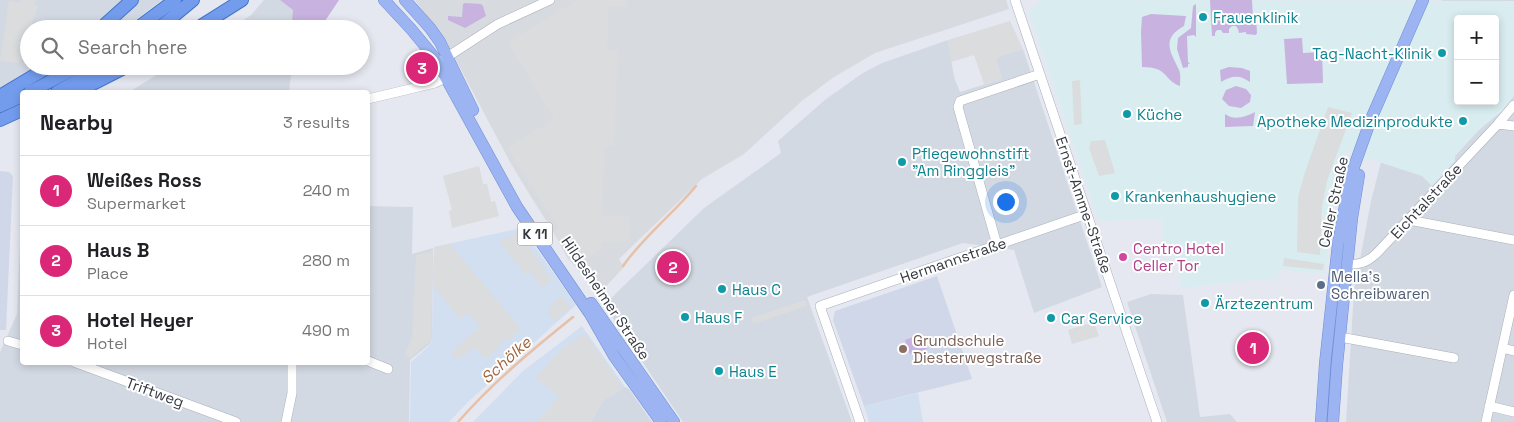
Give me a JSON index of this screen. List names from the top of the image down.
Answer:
{
  "streets": {
    "main road": ["Celler Straße", "K 11", "Hildesheimer Straße"],
    "street": [
      "Eichtalstraße",
      "Ernst-Amme-Straße",
      "Hermannstraße",
      "Triftweg"
    ]
  },
  "crossings": [
    ["Eichtalstraße", "Celler Straße"],
    ["Ernst-Amme-Straße", "Hermannstraße"],
    ["K 11", "Hildesheimer Straße"]
  ],
  "water": ["Schölke"],
  "places": [
    "Frauenklinik",
    "Tag-Nacht-Klinik",
    "Küche",
    "Apotheke Medizinprodukte",
    "Pflegewohnstift \"Am Ringgleis\"",
    "Krankenhaushygiene",
    "Centro Hotel Celler Tor",
    "Mella's Schreibwaren",
    "Haus C",
    "Ärztezentrum",
    "Haus F",
    "Car Service",
    "Grundschule Diesterwegstraße",
    "Haus E"
  ],
  "page": {
    "map_buttons": ["+", "−"],
    "search": "Search here",
    "pins": ["3", "2", "1"],
    "heading": ["Nearby", "3 results"],
    "list": [
      {
        "mark": "1",
        "name": "Weißes Ross",
        "note": "Supermarket",
        "value": "240 m"
      },
      {
        "mark": "2",
        "name": "Haus B",
        "note": "Place",
        "value": "280 m"
      },
      {
        "mark": "3",
        "name": "Hotel Heyer",
        "note": "Hotel",
        "value": "490 m"
      }
    ]
  }
}
